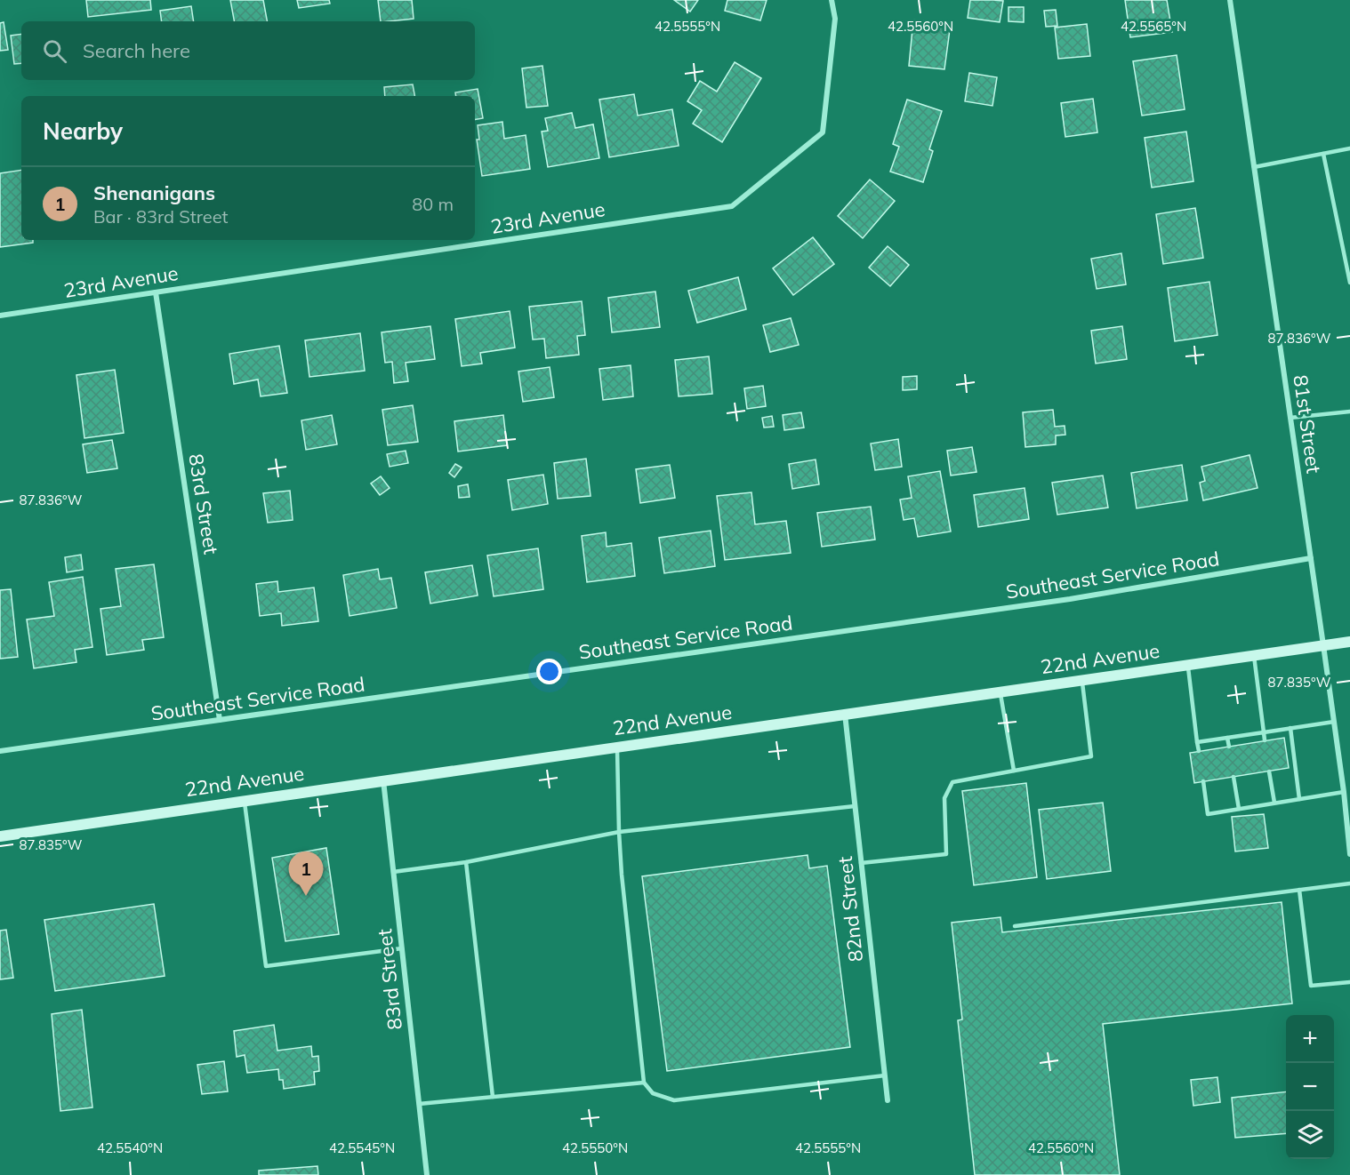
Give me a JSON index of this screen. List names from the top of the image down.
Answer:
{
  "streets": {
    "street": [
      "23rd Avenue",
      "81st Street",
      "83rd Street",
      "Southeast Service Road",
      "22nd Avenue",
      "82nd Street"
    ]
  },
  "crossings": [
    ["23rd Avenue", "83rd Street"],
    ["81st Street", "Southeast Service Road"],
    ["81st Street", "22nd Avenue"],
    ["83rd Street", "Southeast Service Road"],
    ["83rd Street", "22nd Avenue"],
    ["22nd Avenue", "82nd Street"]
  ],
  "page": {
    "search": "Search here",
    "heading": "Nearby",
    "list": [
      {
        "mark": "1",
        "name": "Shenanigans",
        "note": "Bar · 83rd Street",
        "value": "80 m"
      }
    ],
    "pins": "1",
    "map_buttons": ["+", "−"]
  },
  "coordinates": [
    "42.5555°N",
    "42.5560°N",
    "42.5565°N",
    "87.836°W",
    "87.835°W",
    "42.5540°N",
    "42.5545°N",
    "42.5550°N"
  ]
}
